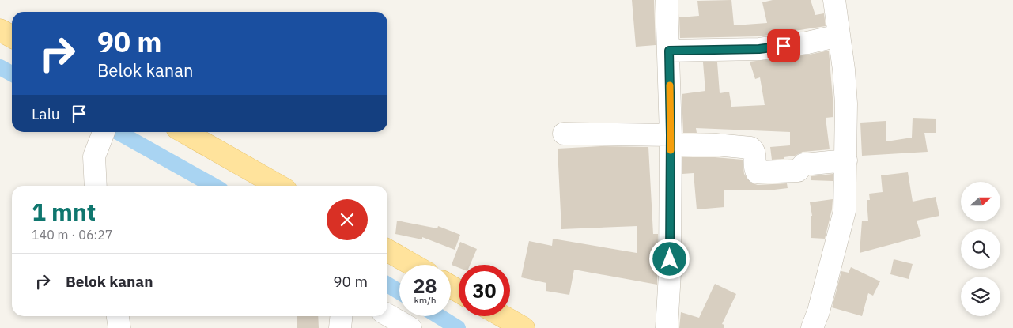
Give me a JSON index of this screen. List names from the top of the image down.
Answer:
{
  "north": "right",
  "page": {
    "turn": ["90 m", "Belok kanan"],
    "then": "Lalu",
    "heading": ["1 mnt", "140 m · 06:27"],
    "list": [
      {
        "name": "Belok kanan",
        "value": "90 m"
      }
    ],
    "speed": "28 km/h",
    "limit": "30"
  }
}
